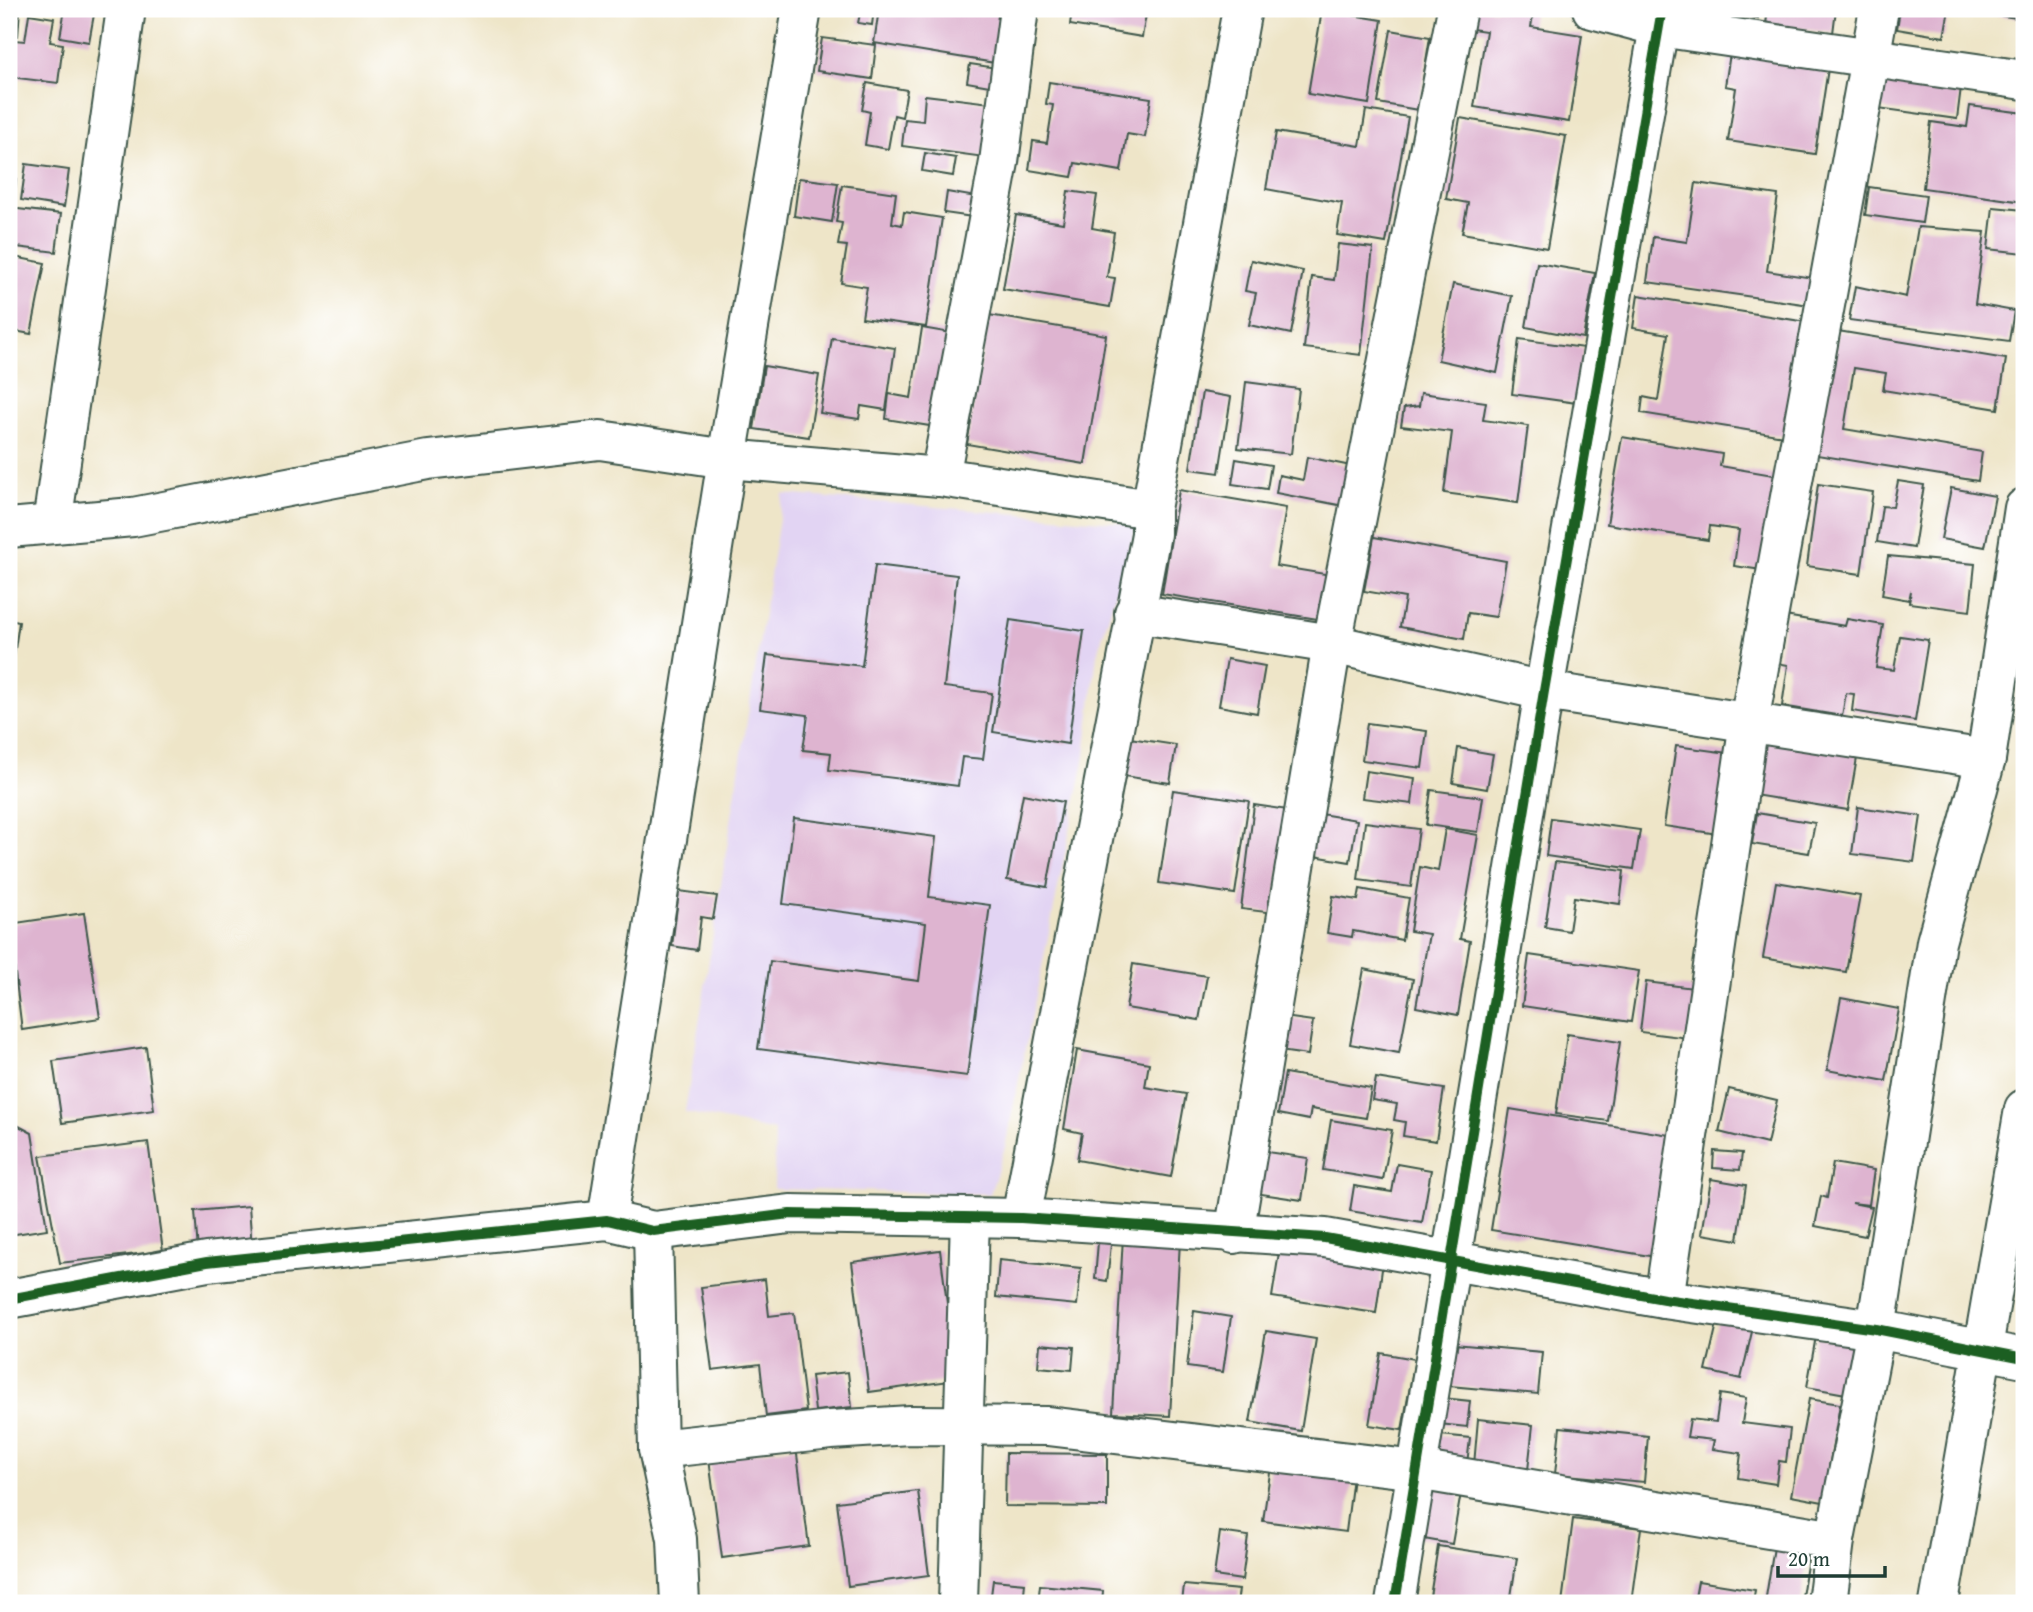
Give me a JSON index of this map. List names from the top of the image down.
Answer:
{
  "scale_bar": "20 m"
}
